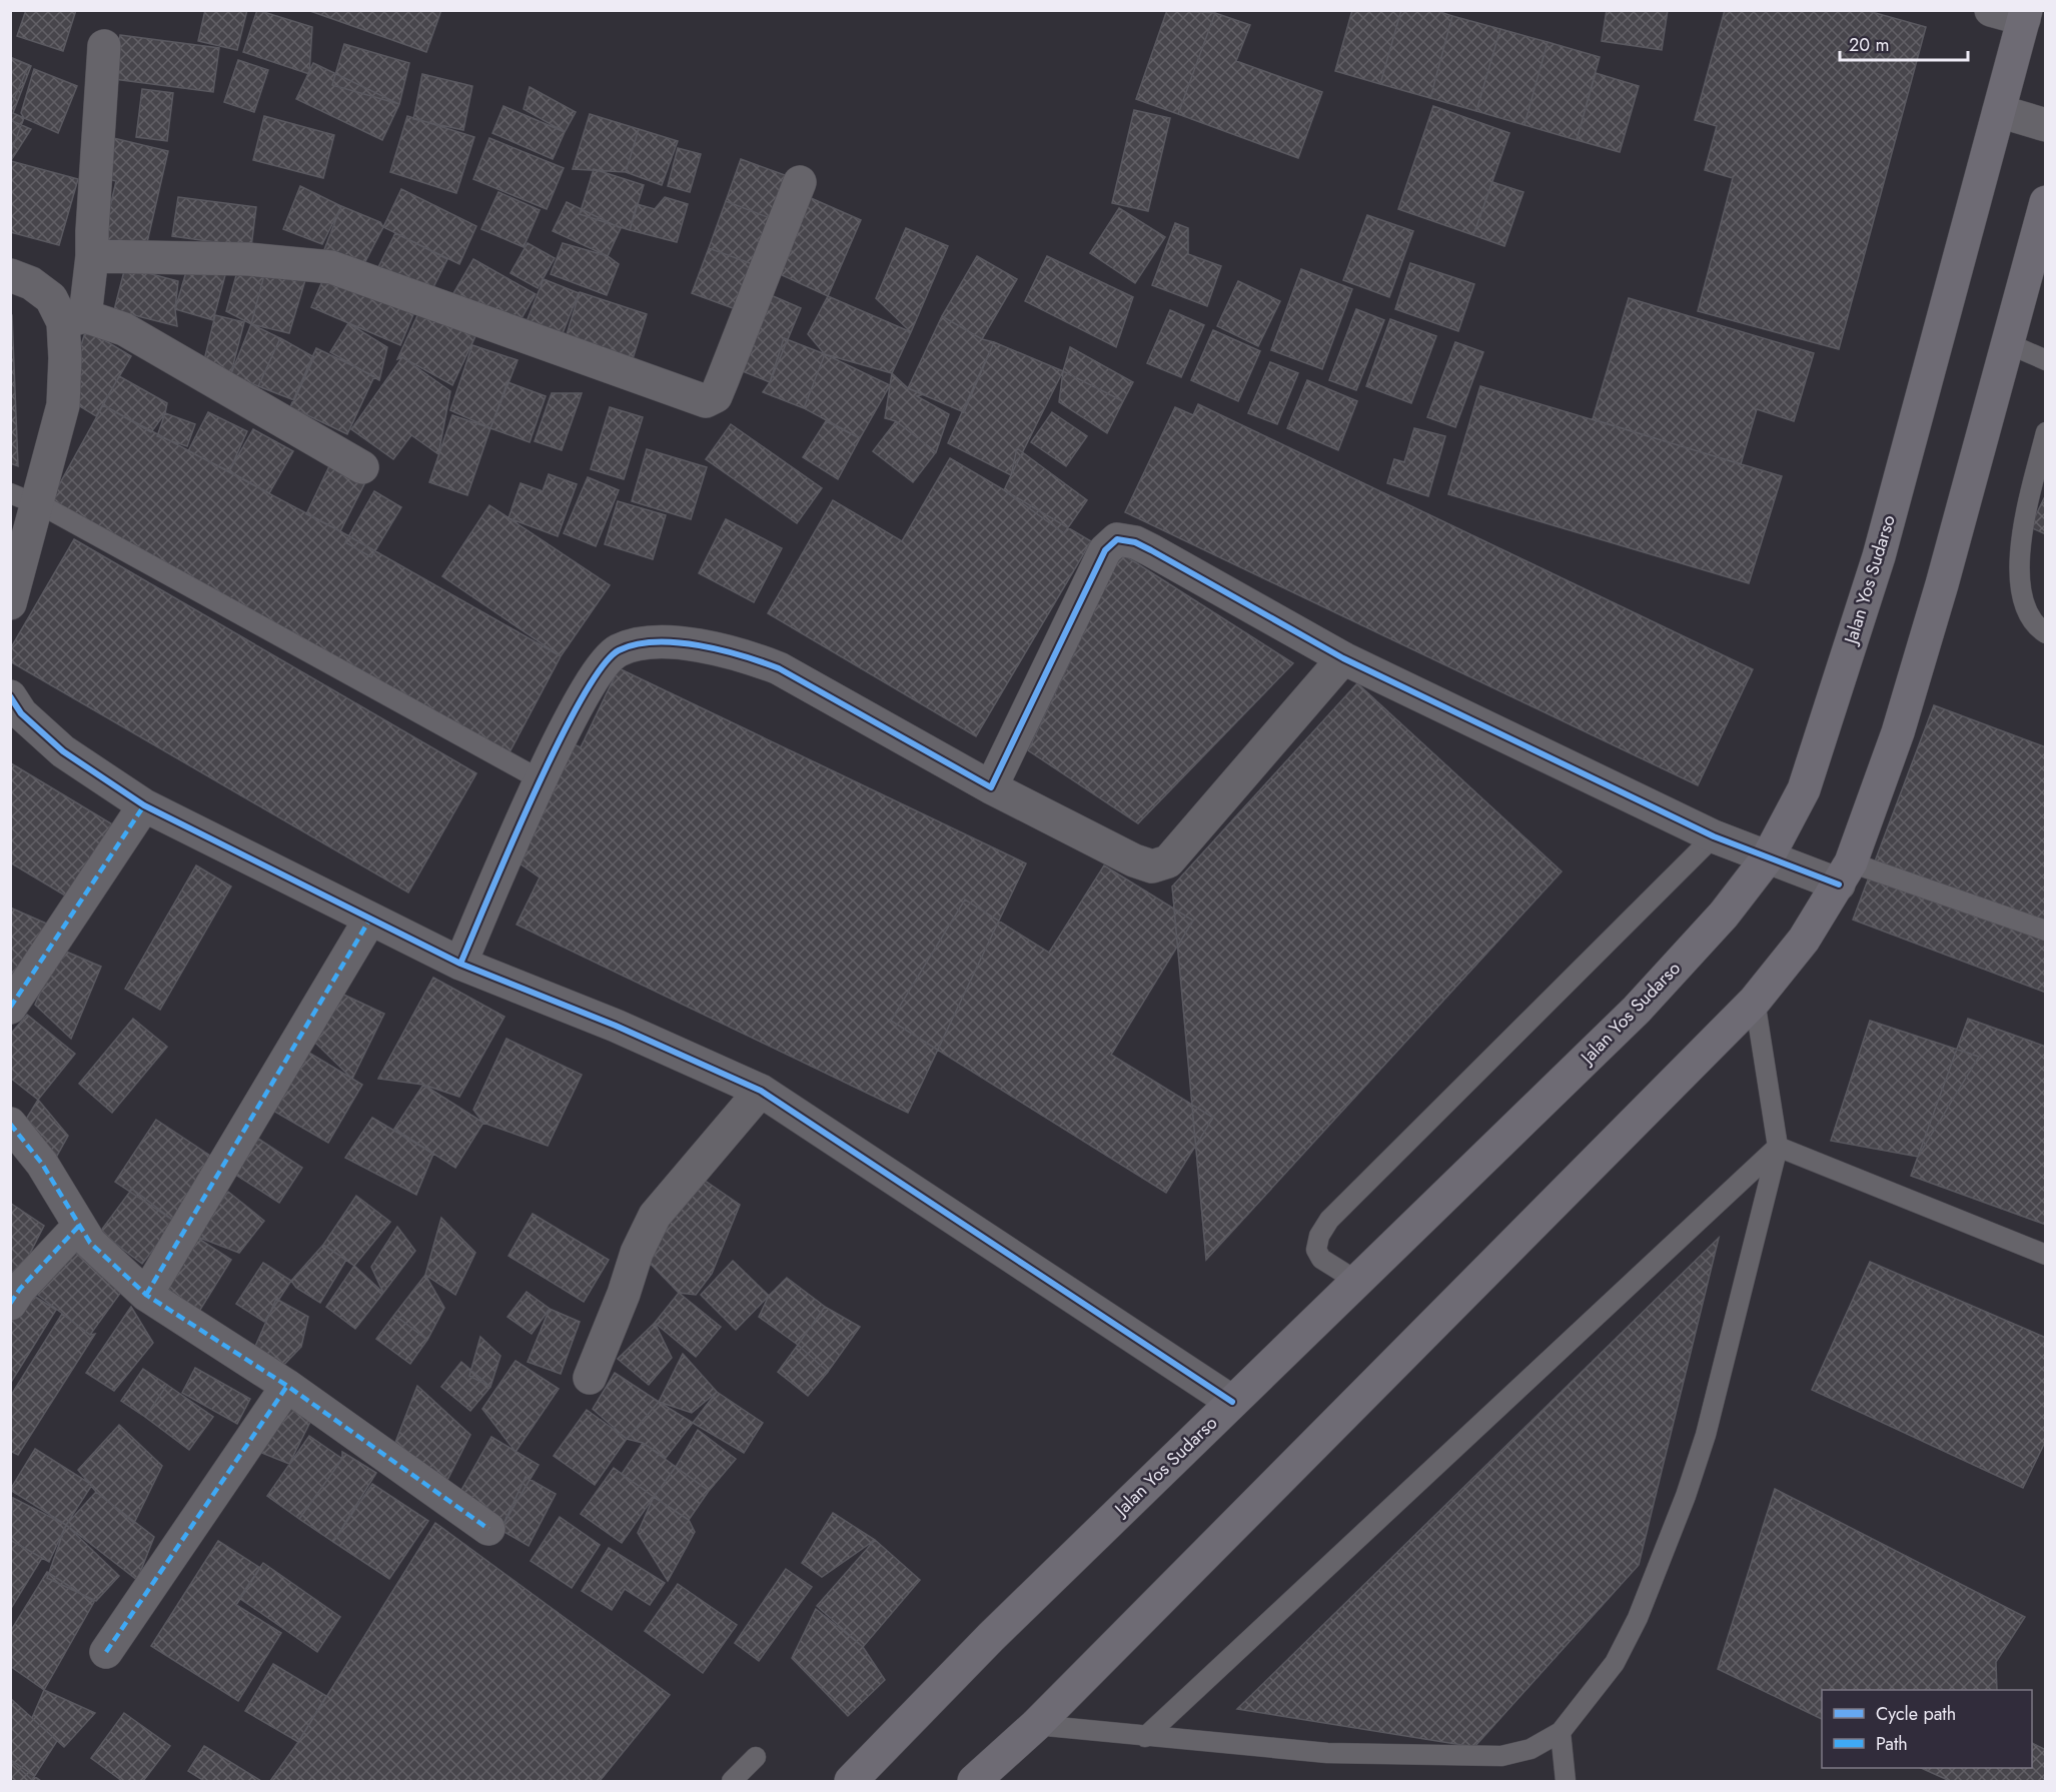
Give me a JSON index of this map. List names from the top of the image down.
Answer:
{
  "streets": {
    "highway": ["Jalan Yos Sudarso"]
  },
  "legend": ["Cycle path", "Path"],
  "scale_bar": "20 m"
}
